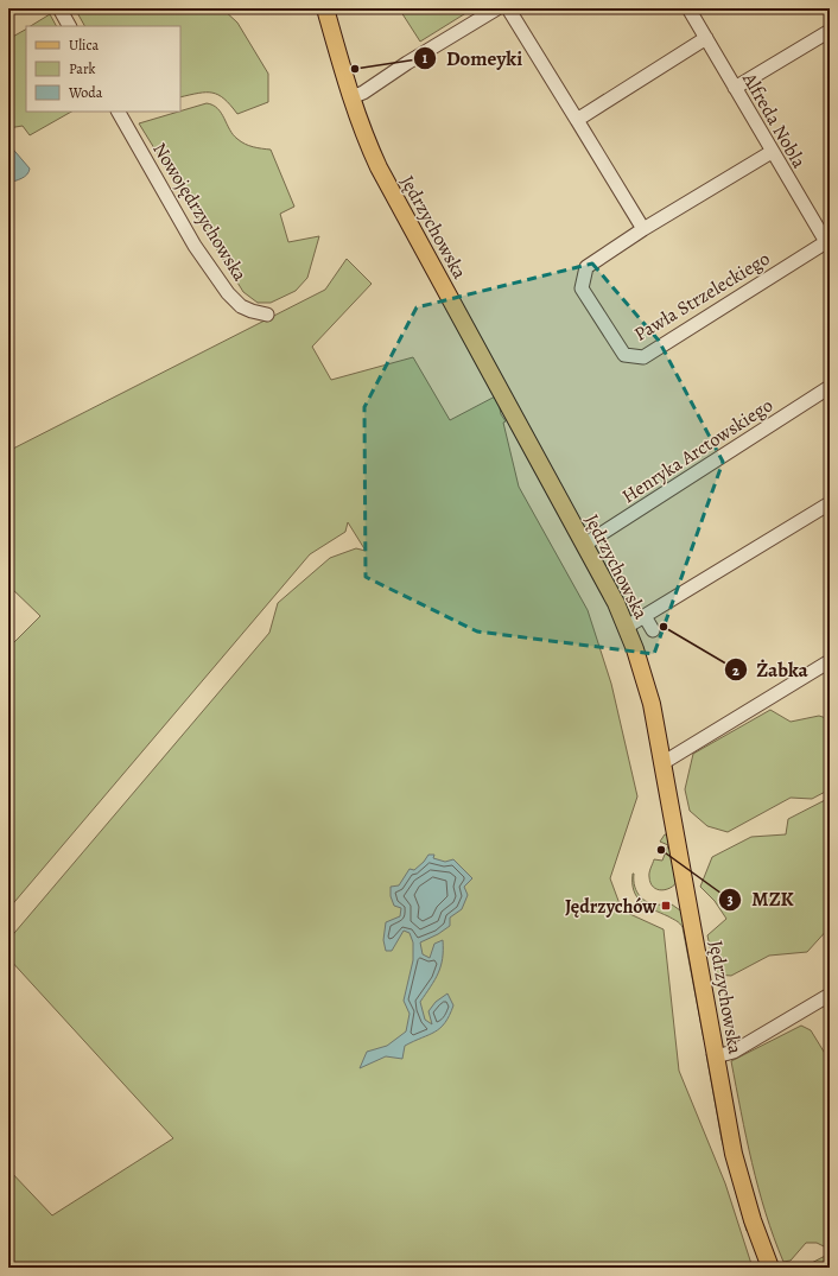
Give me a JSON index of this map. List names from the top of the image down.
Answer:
{
  "streets": {
    "main road": ["Jędrzychowska"],
    "street": [
      "Alfreda Nobla",
      "Nowojędrzychowska",
      "Pawła Strzeleckiego",
      "Henryka Arctowskiego"
    ]
  },
  "crossings": [
    ["Alfreda Nobla", "Pawła Strzeleckiego"],
    ["Jędrzychowska", "Henryka Arctowskiego"]
  ],
  "places": {
    "other": ["Domeyki", "Żabka", "MZK"],
    "transit": ["Jędrzychów"]
  },
  "legend": ["Ulica", "Park", "Woda"]
}
